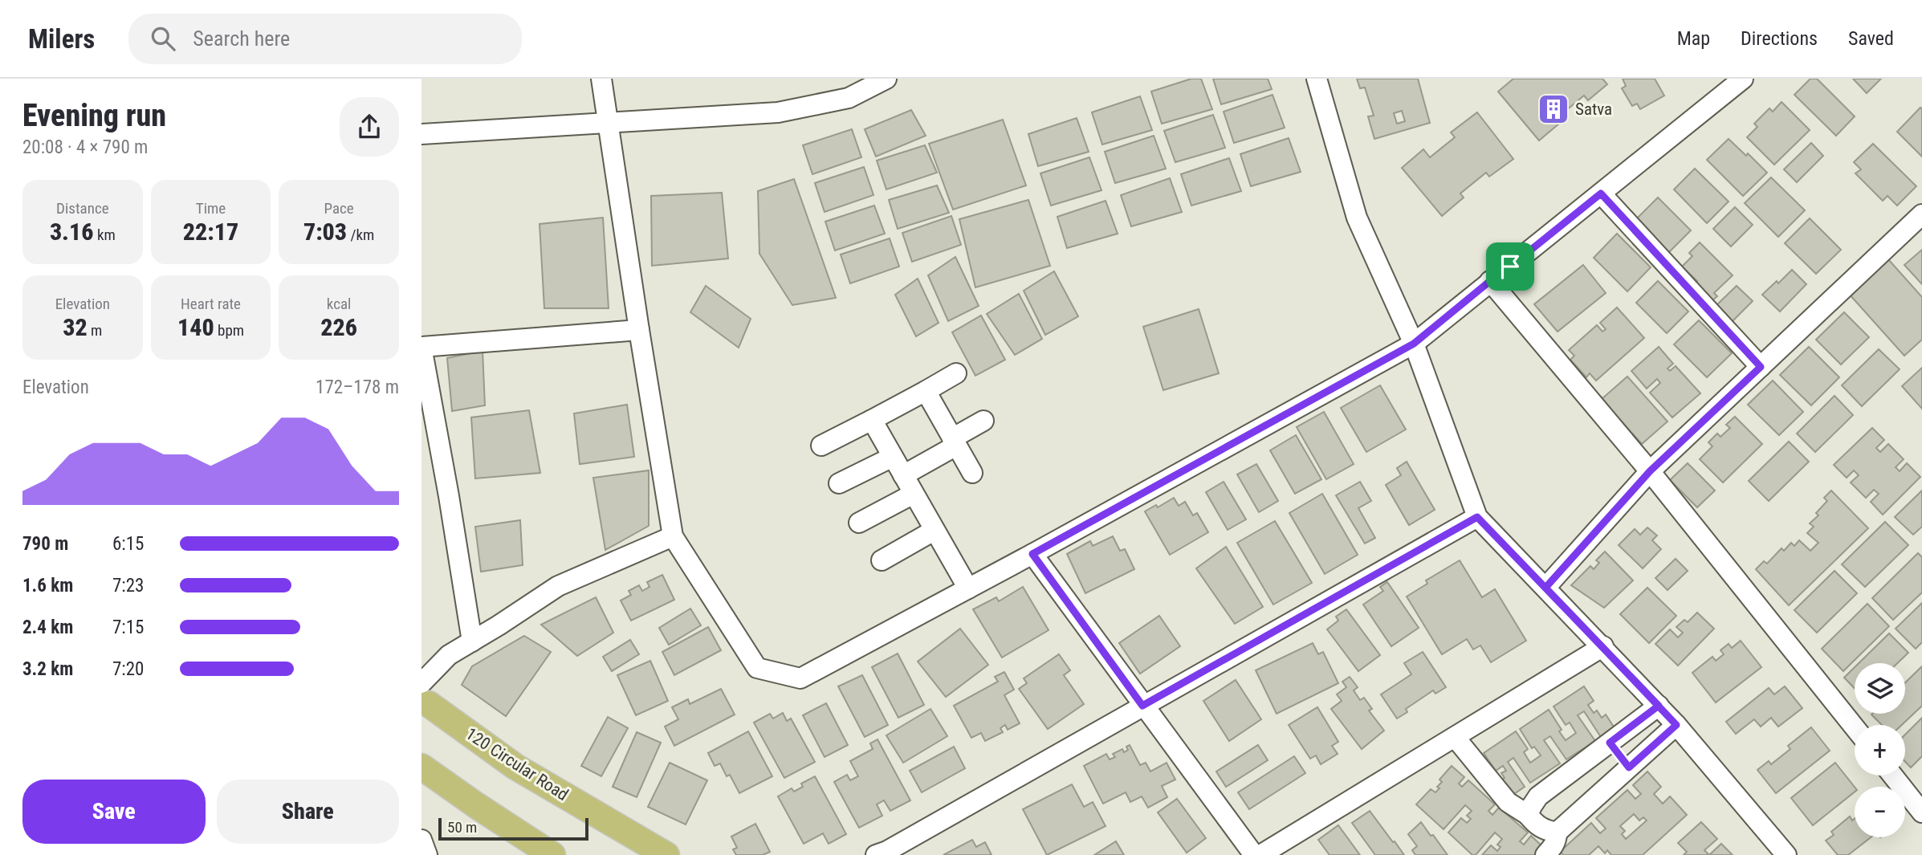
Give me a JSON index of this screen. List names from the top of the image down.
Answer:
{
  "streets": {
    "main road": ["120 Circular Road"]
  },
  "places": {
    "building": ["Satva"]
  },
  "scale_bar": "50 m",
  "page": {
    "header": "Milers",
    "search": "Search here",
    "nav": ["Map", "Directions", "Saved"],
    "heading": ["Evening run", "20:08 · 4 × 790 m"],
    "stats": [
      ["Distance", "3.16 km"],
      ["Time", "22:17"],
      ["Pace", "7:03 /km"],
      ["Elevation", "32 m"],
      ["Heart rate", "140 bpm"],
      ["kcal", "226"]
    ],
    "chart": ["Elevation", "172–178 m"],
    "list": [
      {
        "name": "790 m",
        "note": "6:15"
      },
      {
        "name": "1.6 km",
        "note": "7:23"
      },
      {
        "name": "2.4 km",
        "note": "7:15"
      },
      {
        "name": "3.2 km",
        "note": "7:20"
      }
    ],
    "map_buttons": ["+", "−"],
    "buttons": ["Save", "Share"],
    "scale": "50 m"
  }
}
